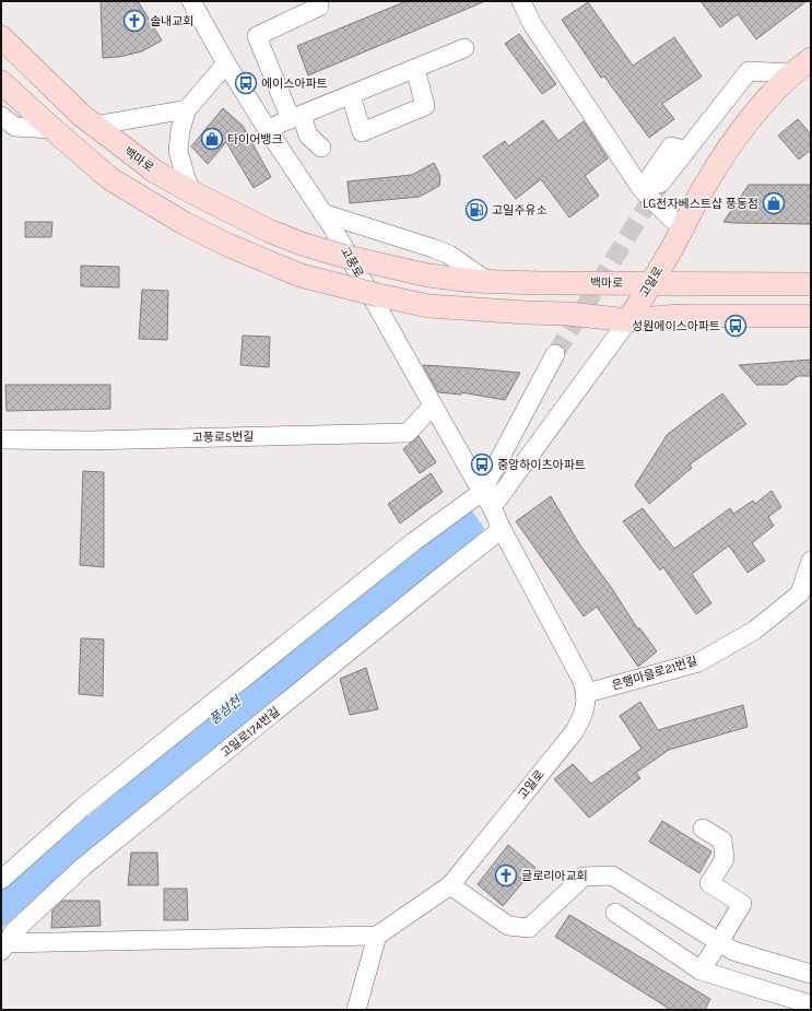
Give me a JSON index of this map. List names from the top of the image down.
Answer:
{
  "streets": {
    "main road": ["백마로", "고일로"],
    "street": [
      "고풍로",
      "고풍로5번길",
      "은행마을로21번길",
      "고일로174번길"
    ]
  },
  "crossings": [
    ["백마로", "고일로"],
    ["고풍로", "고일로"],
    ["고풍로", "고풍로5번길"],
    ["고풍로", "고일로174번길"],
    ["고일로", "은행마을로21번길"],
    ["고일로", "고일로174번길"]
  ],
  "water": ["풍삼천"],
  "places": {
    "church": ["솔내교회", "글로리아교회"],
    "bus stop": ["에이스아파트", "성원에이스아파트", "중앙하이츠아파트"],
    "shop": ["타이어뱅크", "LG전자베스트샵 풍동점"],
    "fuel station": ["고일주유소"]
  }
}
